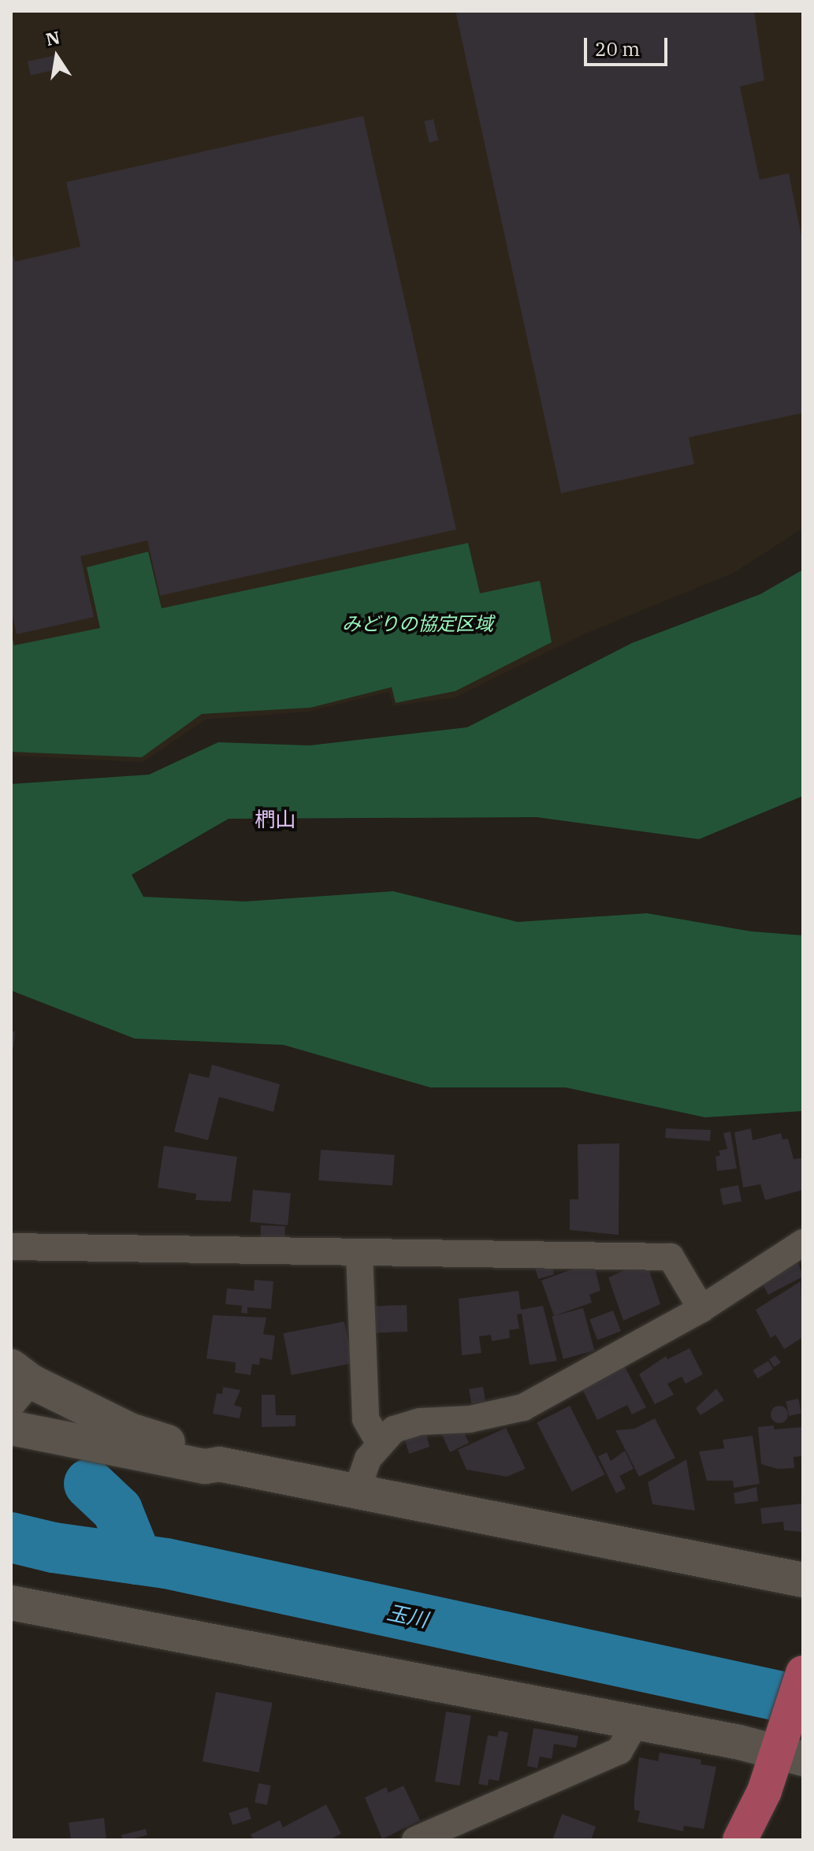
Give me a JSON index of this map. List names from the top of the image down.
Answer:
{
  "districts": ["椚山"],
  "water": ["玉川"],
  "parks": ["みどりの協定区域"],
  "scale_bar": "20 m",
  "north": "top"
}
